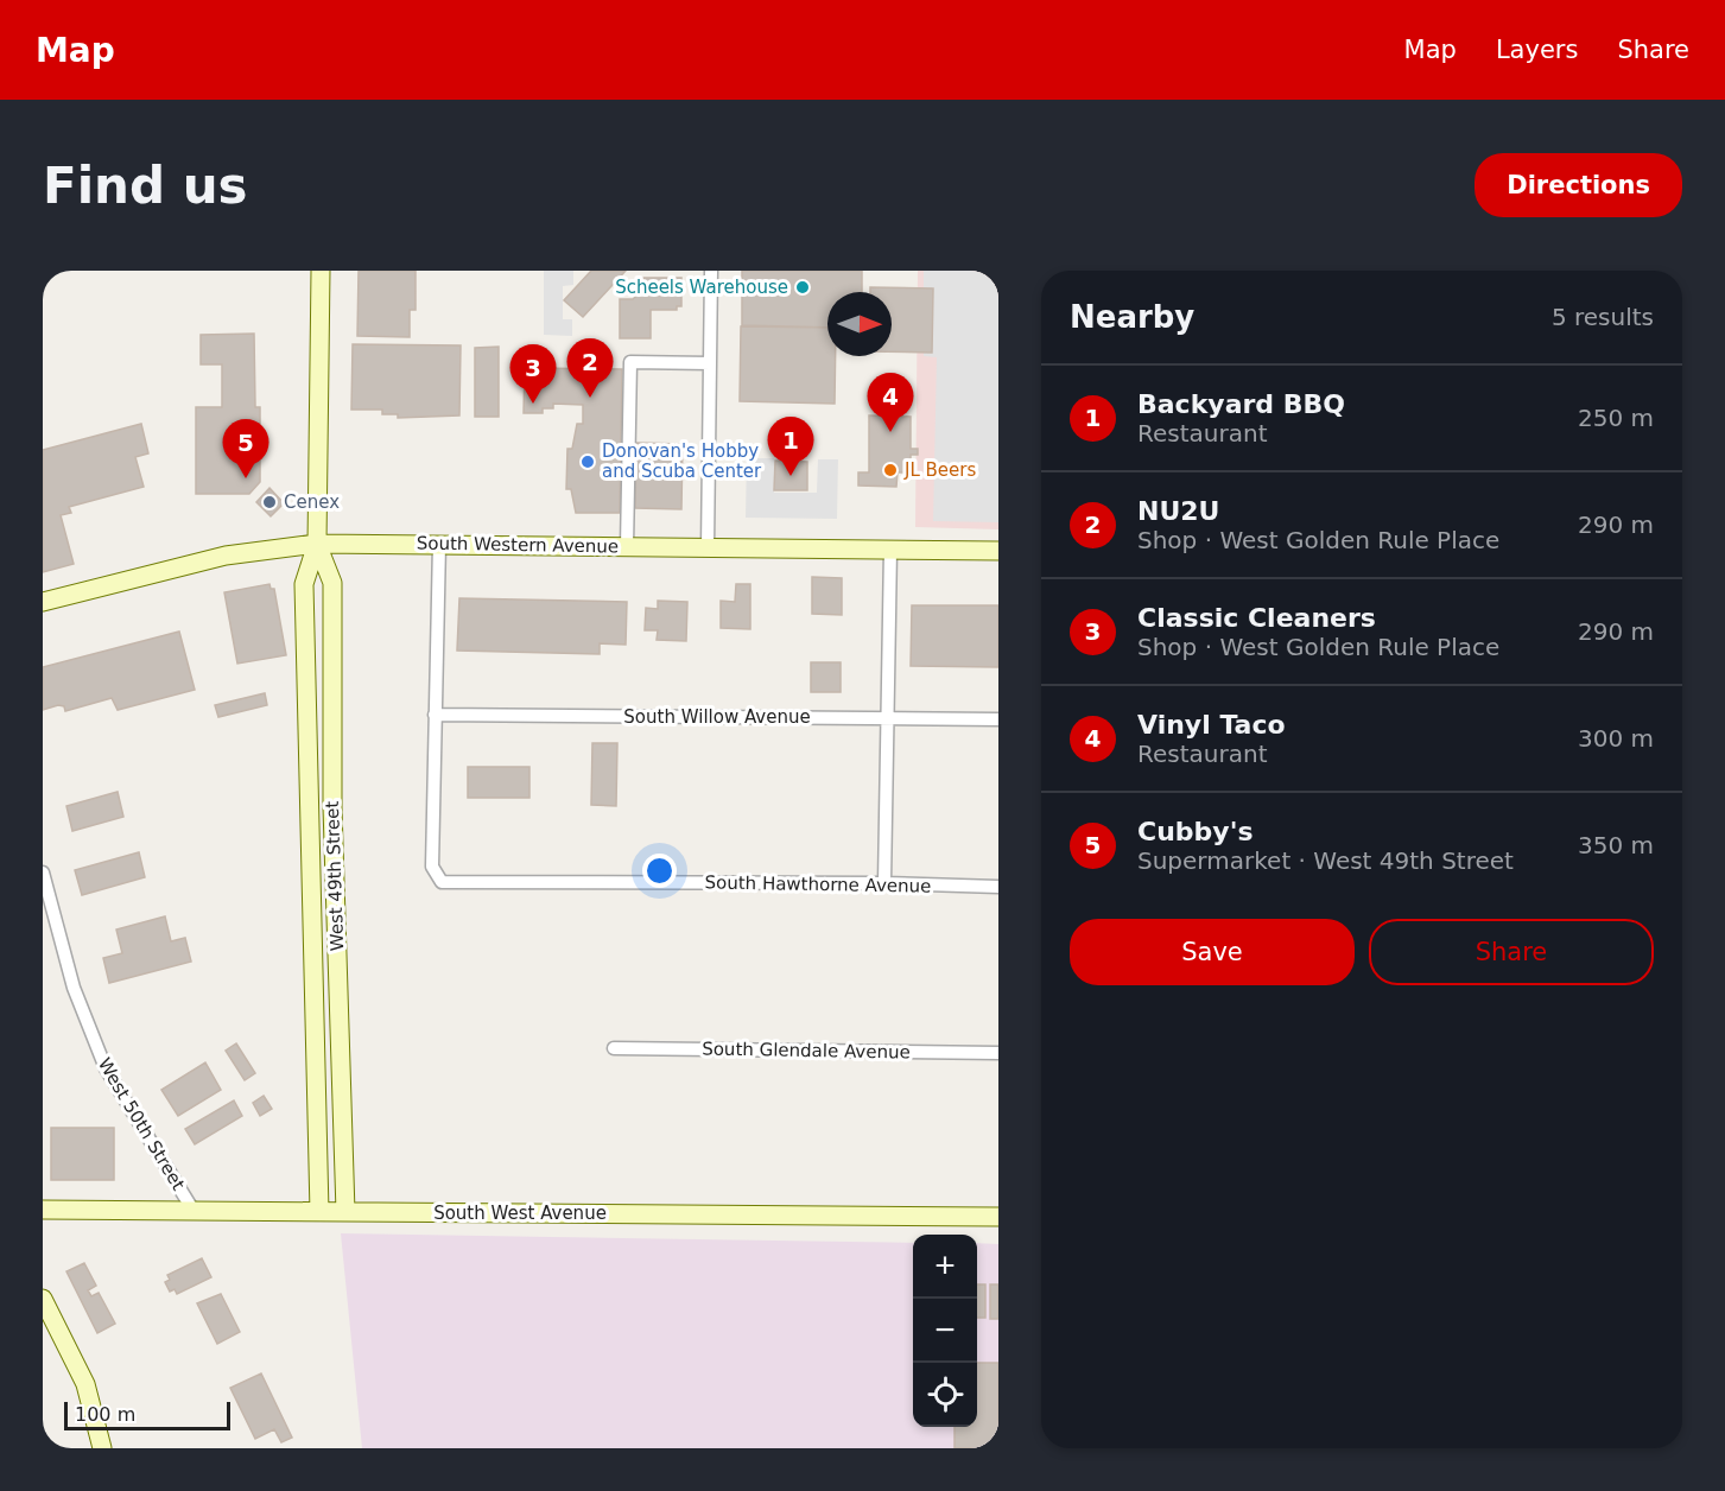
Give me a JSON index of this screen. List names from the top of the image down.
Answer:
{
  "streets": {
    "street": [
      "South Western Avenue",
      "South Willow Avenue",
      "West 49th Street",
      "South Hawthorne Avenue",
      "South Glendale Avenue",
      "West 50th Street",
      "South West Avenue"
    ]
  },
  "crossings": [
    ["South Western Avenue", "West 49th Street"],
    ["South Willow Avenue", "South Hawthorne Avenue"],
    ["West 49th Street", "South West Avenue"],
    ["West 50th Street", "South West Avenue"]
  ],
  "places": [
    "Scheels Warehouse",
    "Donovan's Hobby and Scuba Center",
    "JL Beers",
    "Cenex"
  ],
  "scale_bar": "100 m",
  "north": "right",
  "page": {
    "header": "Map",
    "nav": ["Map", "Layers", "Share"],
    "buttons": [
      "Directions",
      ["Save", "Share"]
    ],
    "title": "Find us",
    "heading": ["Nearby", "5 results"],
    "pins": [
      "2",
      "3",
      "4",
      "1",
      "5"
    ],
    "list": [
      {
        "mark": "1",
        "name": "Backyard BBQ",
        "note": "Restaurant",
        "value": "250 m"
      },
      {
        "mark": "2",
        "name": "NU2U",
        "note": "Shop · West Golden Rule Place",
        "value": "290 m"
      },
      {
        "mark": "3",
        "name": "Classic Cleaners",
        "note": "Shop · West Golden Rule Place",
        "value": "290 m"
      },
      {
        "mark": "4",
        "name": "Vinyl Taco",
        "note": "Restaurant",
        "value": "300 m"
      },
      {
        "mark": "5",
        "name": "Cubby's",
        "note": "Supermarket · West 49th Street",
        "value": "350 m"
      }
    ],
    "map_buttons": ["+", "−"],
    "scale": "100 m"
  }
}
